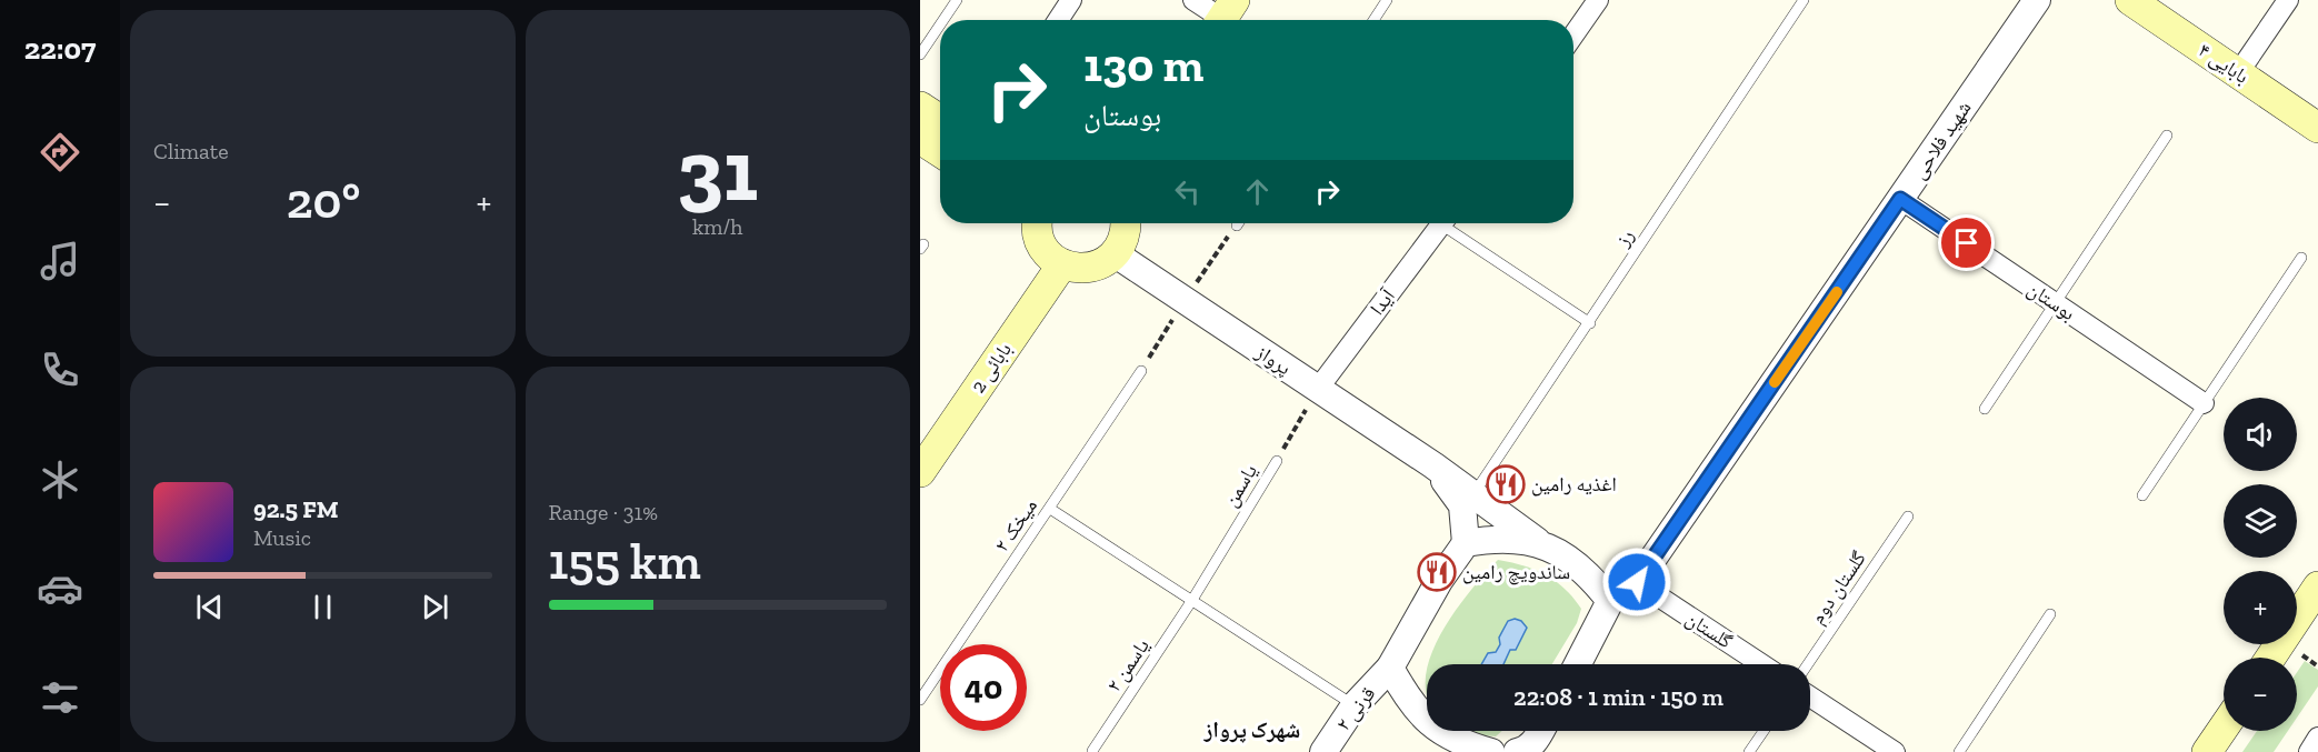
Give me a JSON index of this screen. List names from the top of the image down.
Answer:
{
  "streets": {
    "main road": ["بابایی ۴", "بابائی 2"],
    "street": [
      "شهید فلاحی",
      "بوستان",
      "آیدا",
      "پرواز",
      "گلستان",
      "قرنی ۲"
    ],
    "lane": [
      "رز",
      "یاسمن",
      "میخک ۲",
      "گلستان دوم",
      "یاسمن ۲"
    ]
  },
  "crossings": [
    ["شهید فلاحی", "بوستان"],
    ["شهید فلاحی", "گلستان"],
    ["رز", "پرواز"],
    ["آیدا", "پرواز"],
    ["آیدا", "یاسمن"],
    ["پرواز", "یاسمن"],
    ["پرواز", "قرنی ۲"],
    ["یاسمن", "یاسمن ۲"]
  ],
  "districts": ["شهرک پرواز"],
  "places": {
    "restaurant": ["اغذیه رامین", "ساندویچ رامین"]
  },
  "page": {
    "tabs": "22:07",
    "tile": [
      "Climate",
      ["31", "km/h"],
      ["Range · 31%", "155 km"]
    ],
    "turn": ["130 m", "بوستان"],
    "heat": ["−", "20°", "+"],
    "map_buttons": ["+", "−"],
    "song": ["92.5 FM", "Music"],
    "limit": "40",
    "trip": "22:08 · 1 min · 150 m"
  }
}
